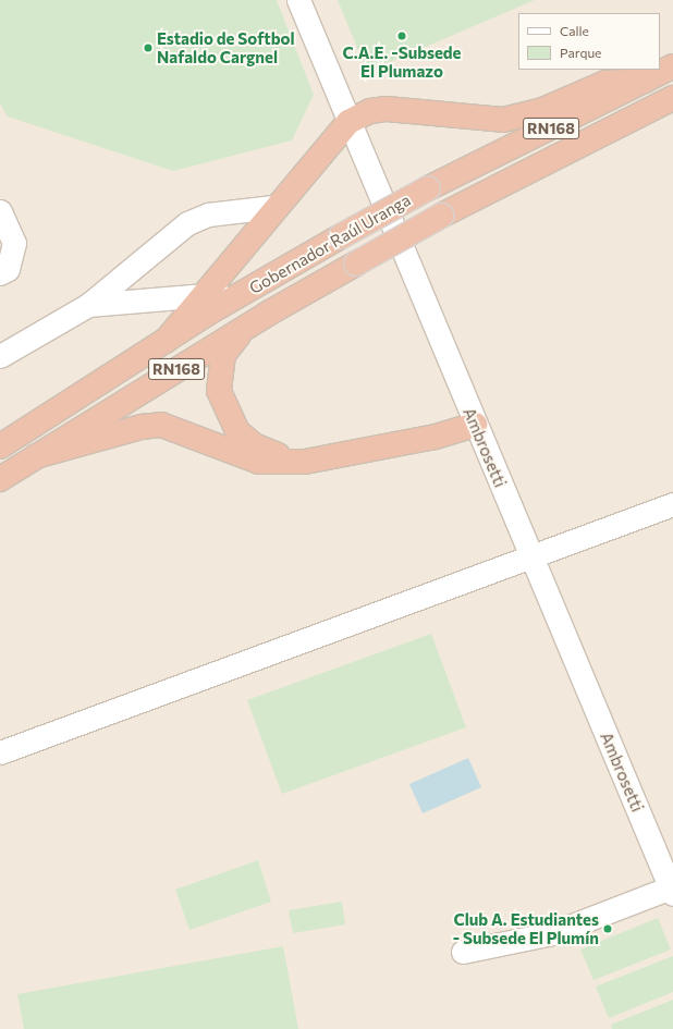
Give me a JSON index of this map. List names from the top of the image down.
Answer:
{
  "streets": {
    "highway": ["RN168", "Gobernador Raúl Uranga"],
    "street": ["Ambrosetti"]
  },
  "places": ["C.A.E. -Subsede El Plumazo", "Estadio de Softbol Nafaldo Cargnel", "Club A. Estudiantes - Subsede El Plumín"],
  "legend": ["Calle", "Parque"]
}
